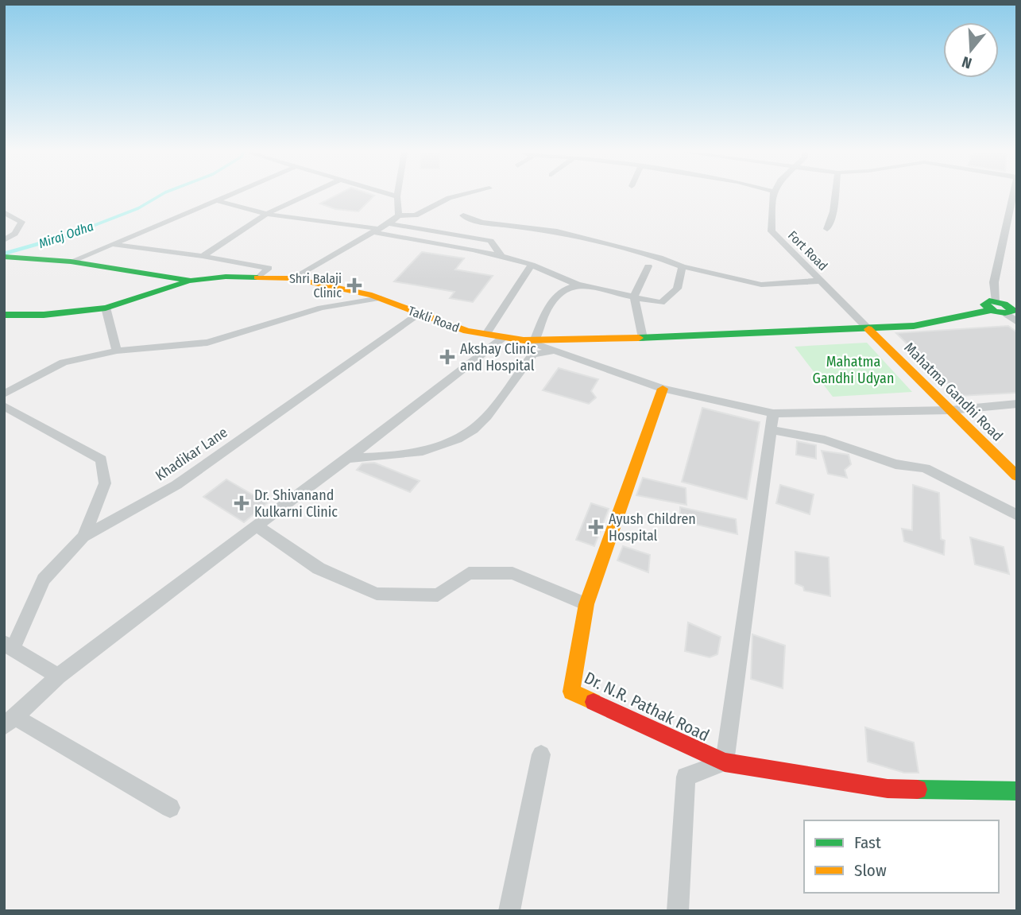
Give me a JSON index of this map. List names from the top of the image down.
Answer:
{
  "streets": {
    "main road": ["Takli Road", "Mahatma Gandhi Road", "Dr. N.R. Pathak Road"],
    "street": ["Fort Road", "Khadikar Lane"]
  },
  "crossings": [
    ["Fort Road", "Takli Road"],
    ["Fort Road", "Mahatma Gandhi Road"],
    ["Takli Road", "Mahatma Gandhi Road"],
    ["Takli Road", "Khadikar Lane"]
  ],
  "water": ["Miraj Odha"],
  "parks": ["Mahatma Gandhi Udyan"],
  "places": {
    "health": [
      "Shri Balaji Clinic",
      "Akshay Clinic and Hospital",
      "Dr. Shivanand Kulkarni Clinic",
      "Ayush Children Hospital"
    ]
  },
  "legend": ["Fast", "Slow"],
  "north": "bottom"
}
